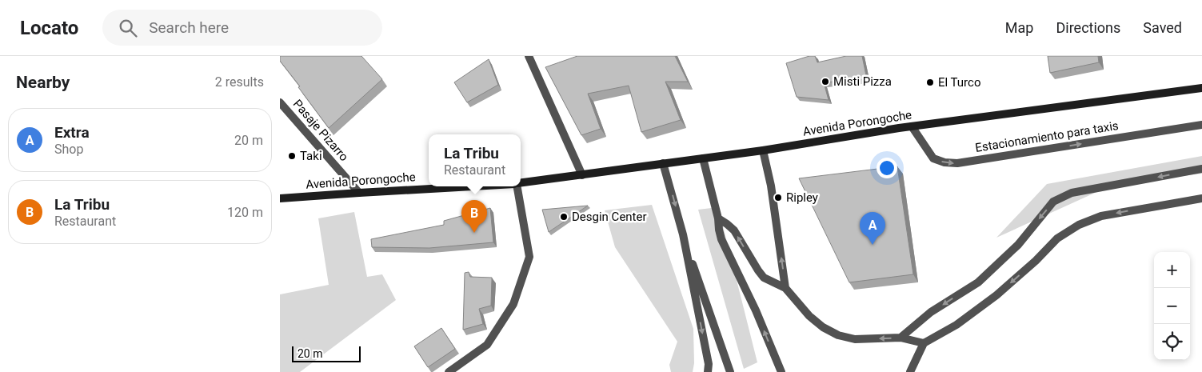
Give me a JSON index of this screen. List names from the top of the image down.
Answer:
{
  "streets": {
    "main road": ["Avenida Porongoche"],
    "street": ["Pasaje Pizarro", "Estacionamiento para taxis"]
  },
  "crossings": [
    ["Avenida Porongoche", "Pasaje Pizarro"],
    ["Avenida Porongoche", "Estacionamiento para taxis"]
  ],
  "one_way": ["Estacionamiento para taxis"],
  "places": [
    "Misti Pizza",
    "El Turco",
    "Taki",
    "Ripley",
    "Desgin Center"
  ],
  "scale_bar": "20 m",
  "page": {
    "header": "Locato",
    "search": "Search here",
    "nav": ["Map", "Directions", "Saved"],
    "heading": ["Nearby", "2 results"],
    "list": [
      {
        "mark": "A",
        "name": "Extra",
        "note": "Shop",
        "value": "20 m"
      },
      {
        "mark": "B",
        "name": "La Tribu",
        "note": "Restaurant",
        "value": "120 m"
      }
    ],
    "popup": ["La Tribu", "Restaurant"],
    "pins": ["B", "A"],
    "map_buttons": ["+", "−"],
    "scale": "20 m"
  }
}
